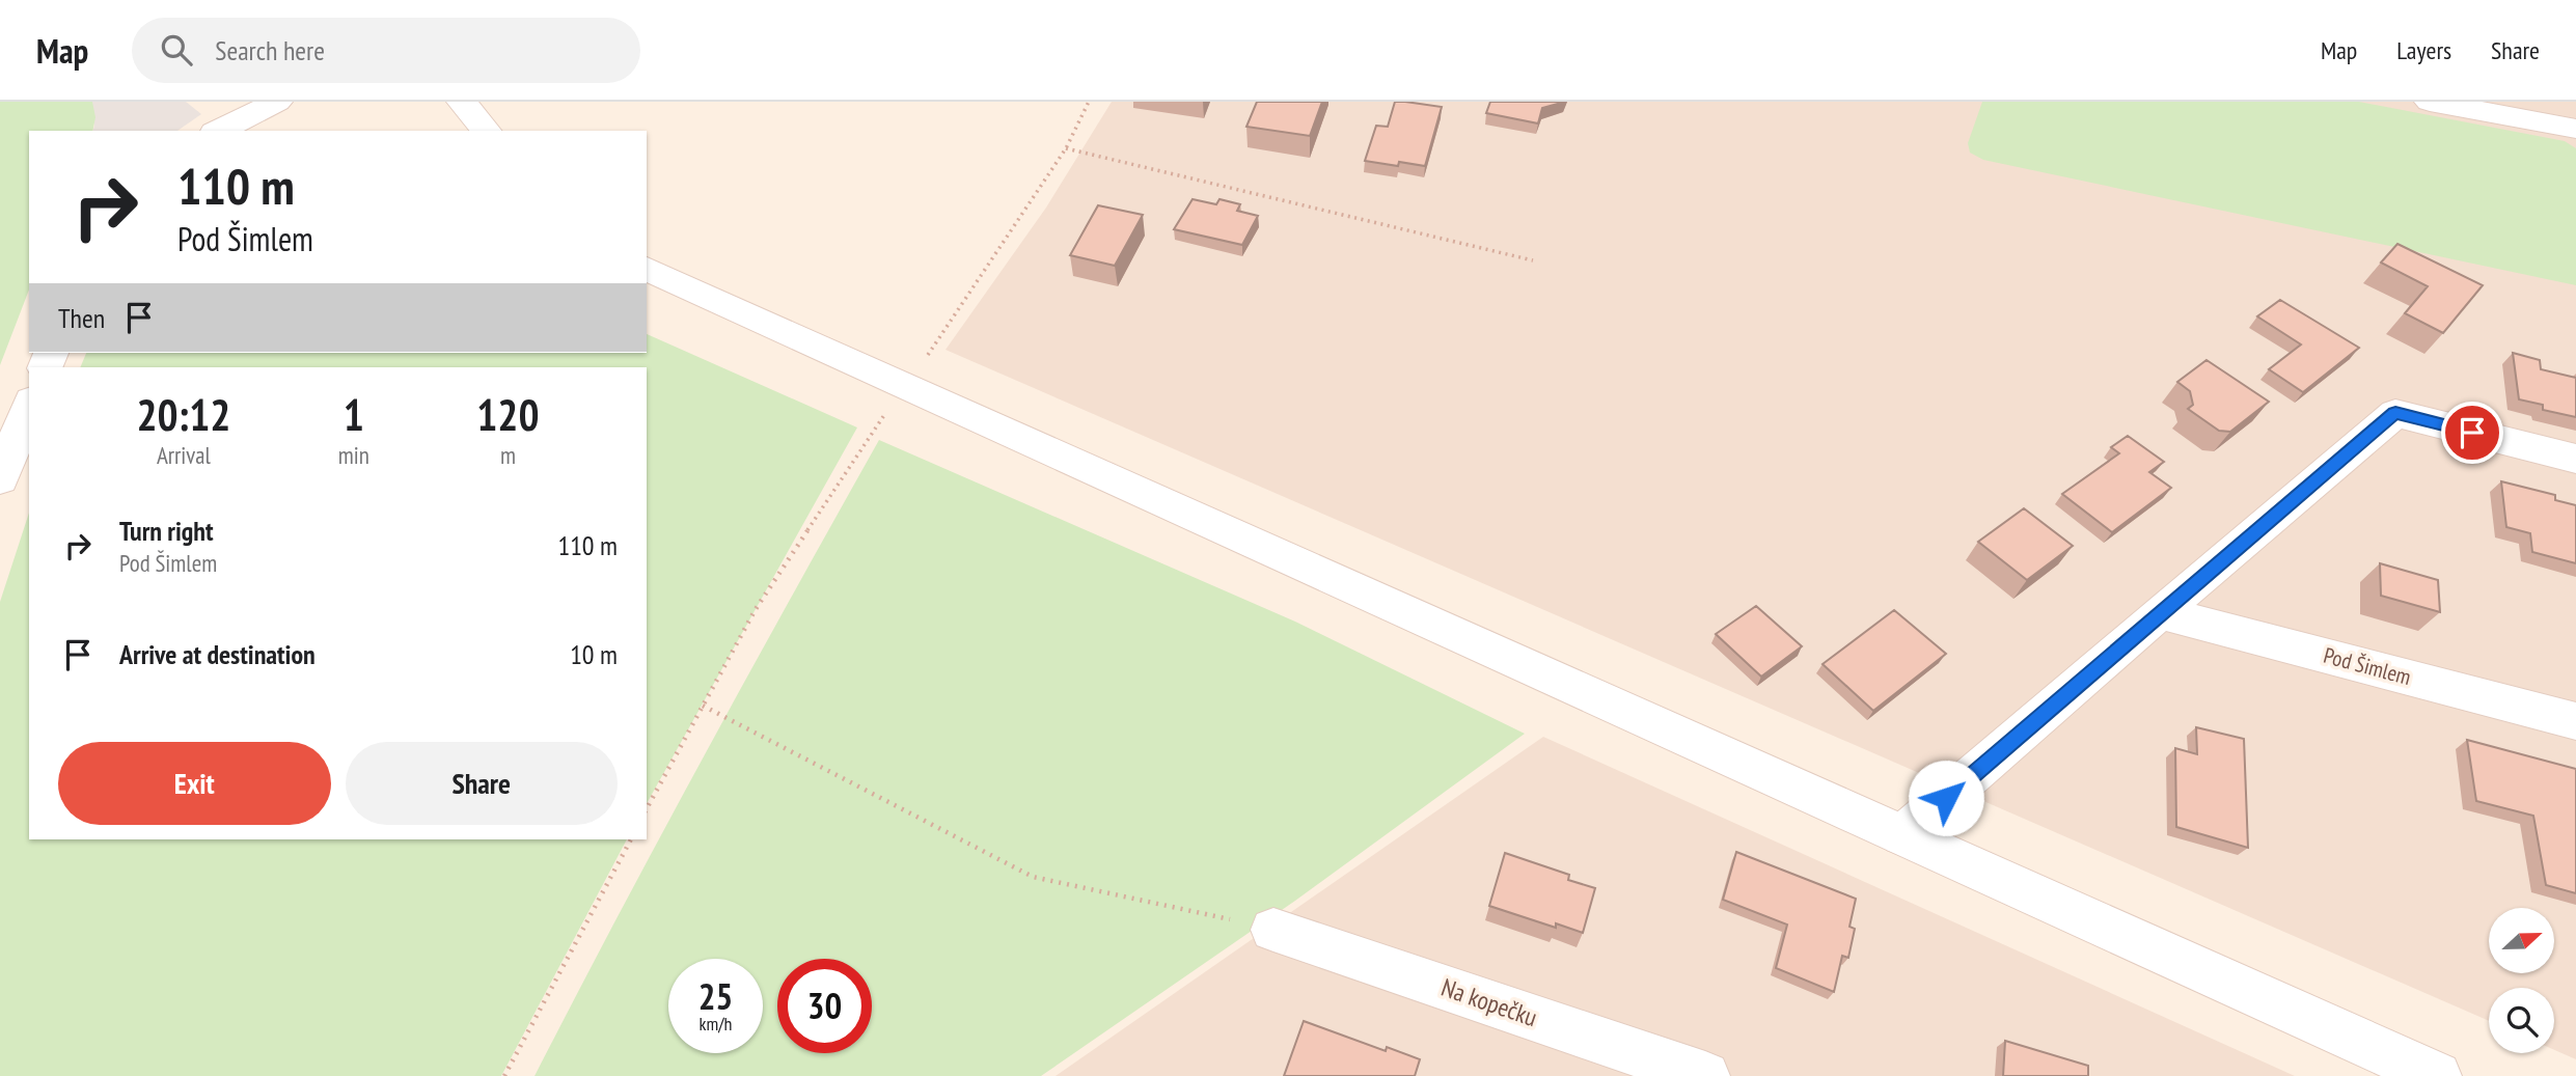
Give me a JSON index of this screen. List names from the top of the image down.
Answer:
{
  "streets": {
    "street": ["Pod Šimlem", "Na kopečku"]
  },
  "north": "right",
  "page": {
    "header": "Map",
    "search": "Search here",
    "nav": ["Map", "Layers", "Share"],
    "turn": ["110 m", "Pod Šimlem"],
    "then": "Then",
    "eta": [
      "20:12",
      "Arrival",
      "1",
      "min",
      "120",
      "m"
    ],
    "list": [
      {
        "name": "Turn right",
        "note": "Pod Šimlem",
        "value": "110 m"
      },
      {
        "name": "Arrive at destination",
        "value": "10 m"
      }
    ],
    "buttons": ["Exit", "Share"],
    "speed": "25 km/h",
    "limit": "30"
  }
}
